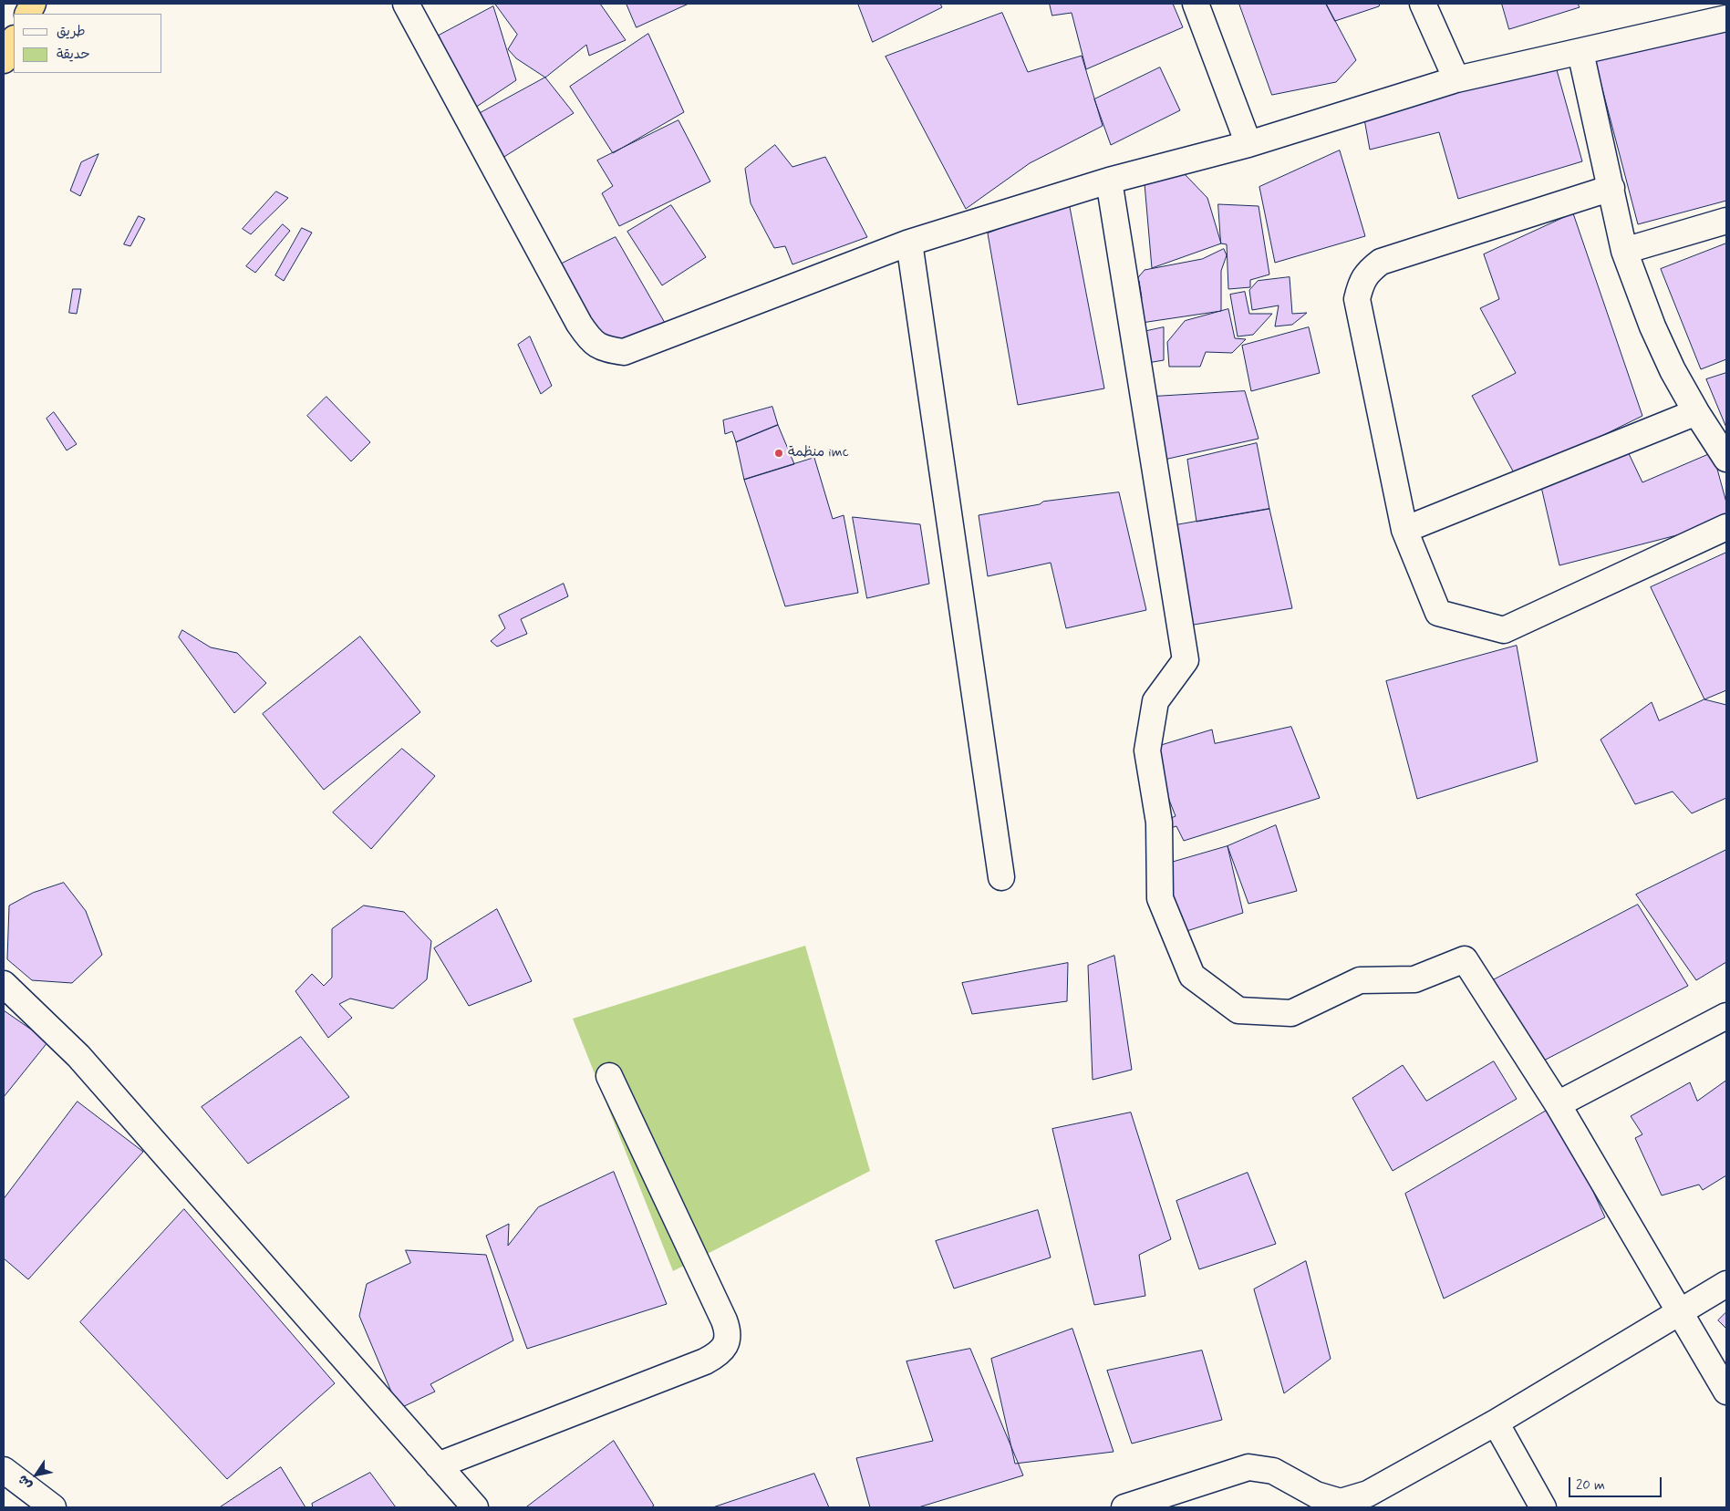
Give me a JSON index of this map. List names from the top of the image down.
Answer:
{
  "places": ["منظمة imc"],
  "legend": ["طريق", "حديقة"],
  "scale_bar": "20 m",
  "north": "bottom left"
}
